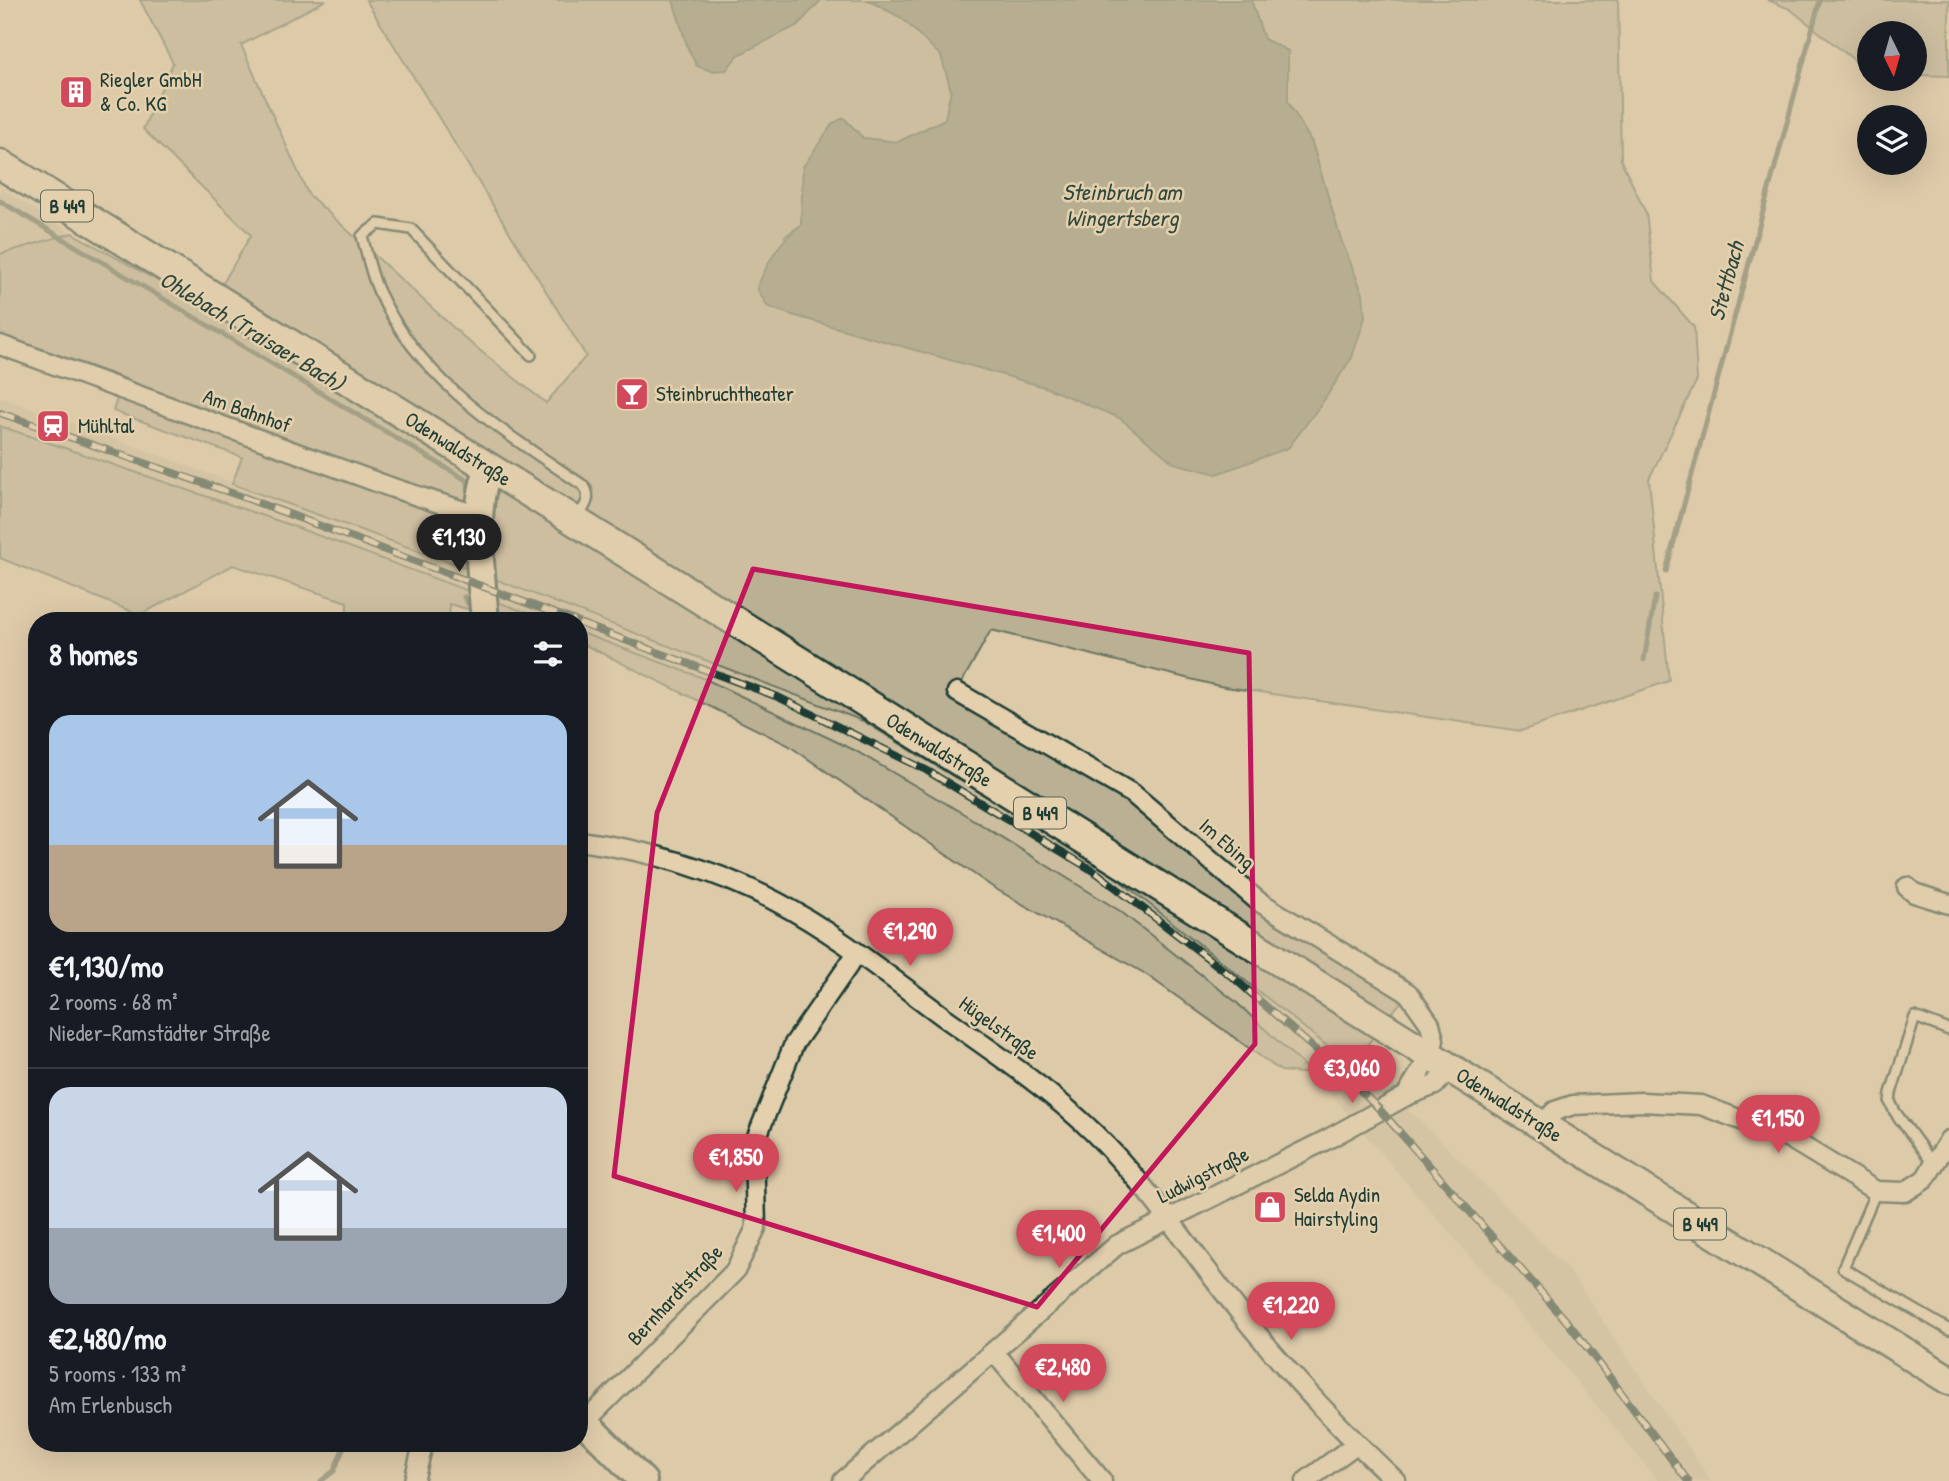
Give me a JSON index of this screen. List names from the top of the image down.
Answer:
{
  "streets": {
    "main road": ["B 449", "Odenwaldstraße"],
    "street": [
      "Am Bahnhof",
      "Im Ebing",
      "Hügelstraße",
      "Ludwigstraße",
      "Bernhardtstraße"
    ]
  },
  "crossings": [
    ["Odenwaldstraße", "Im Ebing"],
    ["Odenwaldstraße", "Ludwigstraße"],
    ["Im Ebing", "Ludwigstraße"],
    ["Hügelstraße", "Ludwigstraße"],
    ["Hügelstraße", "Bernhardtstraße"]
  ],
  "water": ["Steinbruch am Wingertsberg", "Stettbach", "Ohlebach (Traisaer Bach)"],
  "places": {
    "building": ["Riegler GmbH & Co. KG"],
    "bar": ["Steinbruchtheater"],
    "station": ["Mühltal"],
    "shop": ["Selda Aydin Hairstyling"]
  },
  "north": "bottom",
  "page": {
    "price": [
      "€1,130",
      "€1,290",
      "€3,060",
      "€1,150",
      "€1,850",
      "€1,400",
      "€1,220",
      "€2,480"
    ],
    "heading": "8 homes",
    "list": [
      {
        "name": "€1,130/mo",
        "note": "2 rooms · 68 m² · Nieder-Ramstädter Straße"
      },
      {
        "name": "€2,480/mo",
        "note": "5 rooms · 133 m² · Am Erlenbusch"
      }
    ]
  }
}
